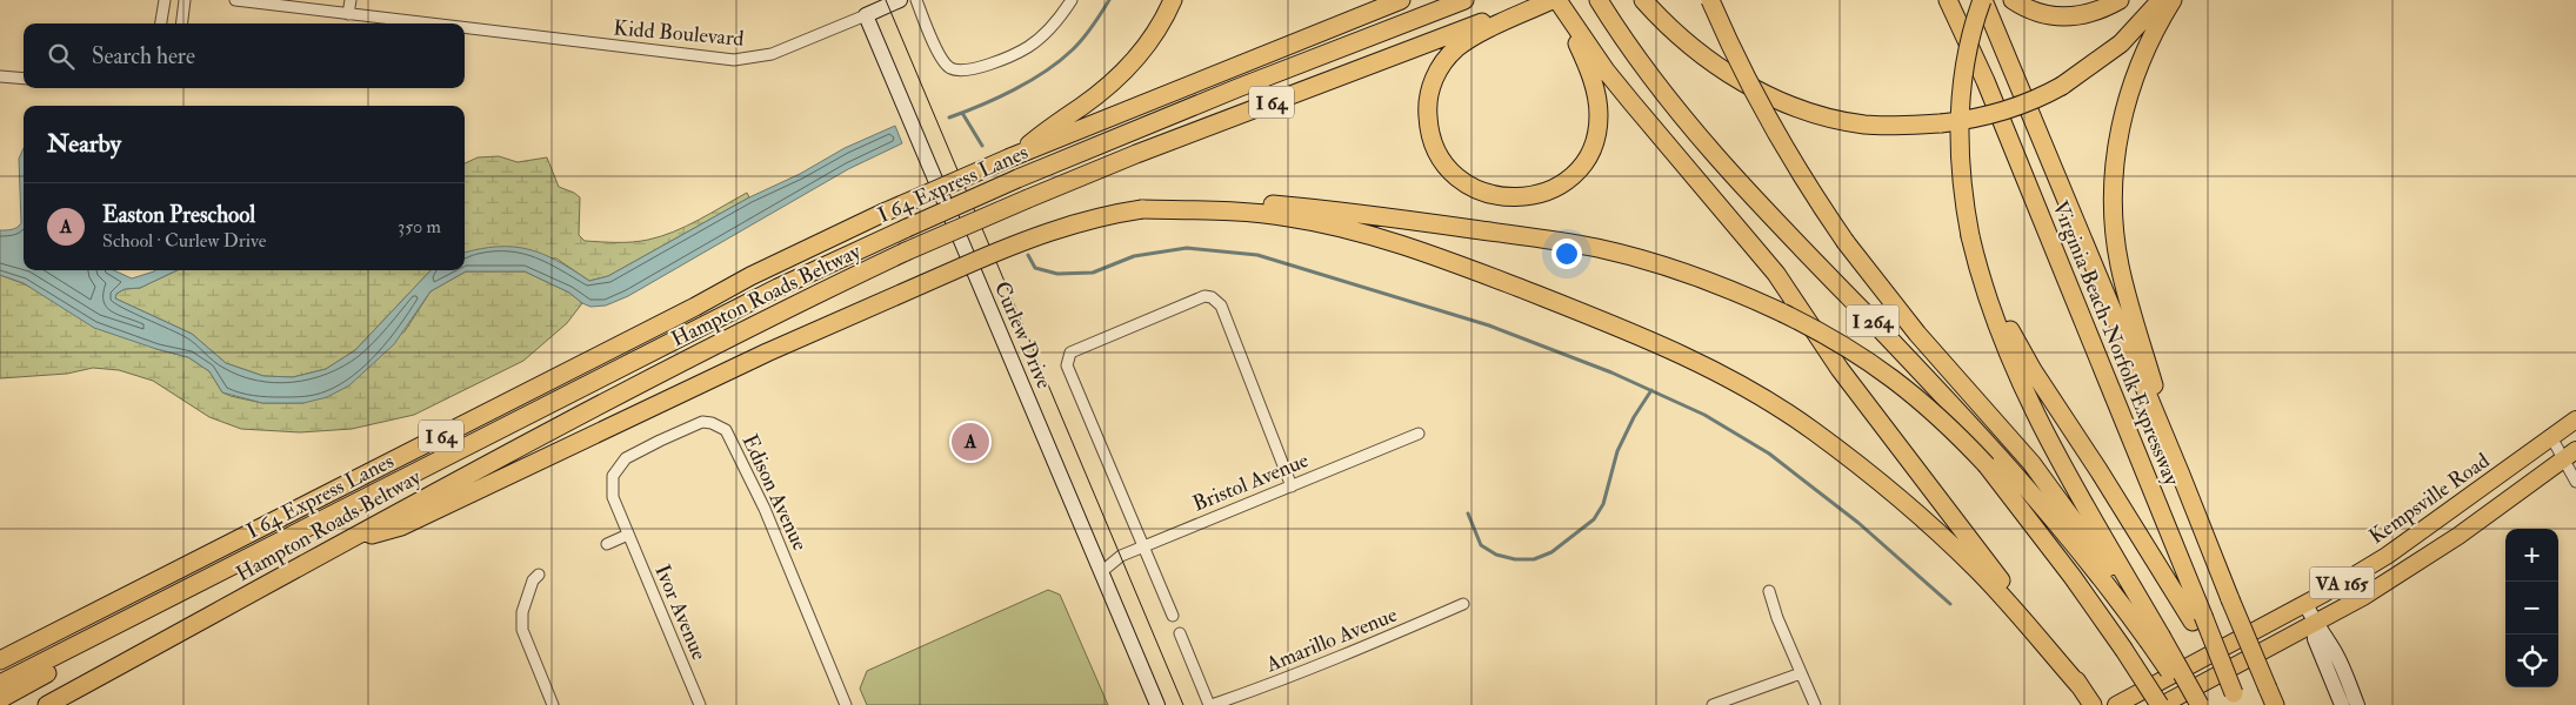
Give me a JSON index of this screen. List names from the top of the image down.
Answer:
{
  "streets": {
    "highway": [
      "I 64",
      "I 64 Express Lanes",
      "Hampton Roads Beltway",
      "I 264",
      "Virginia Beach-Norfolk Expressway"
    ],
    "main road": ["Kempsville Road", "VA 165"],
    "street": [
      "Kidd Boulevard",
      "Curlew Drive",
      "Bristol Avenue",
      "Edison Avenue",
      "Ivor Avenue",
      "Amarillo Avenue"
    ]
  },
  "crossings": [
    ["Kidd Boulevard", "Curlew Drive"],
    ["Curlew Drive", "Bristol Avenue"],
    ["Edison Avenue", "Ivor Avenue"]
  ],
  "page": {
    "search": "Search here",
    "heading": "Nearby",
    "list": [
      {
        "mark": "A",
        "name": "Easton Preschool",
        "note": "School · Curlew Drive",
        "value": "350 m"
      }
    ],
    "pins": "A",
    "map_buttons": ["+", "−"]
  }
}
